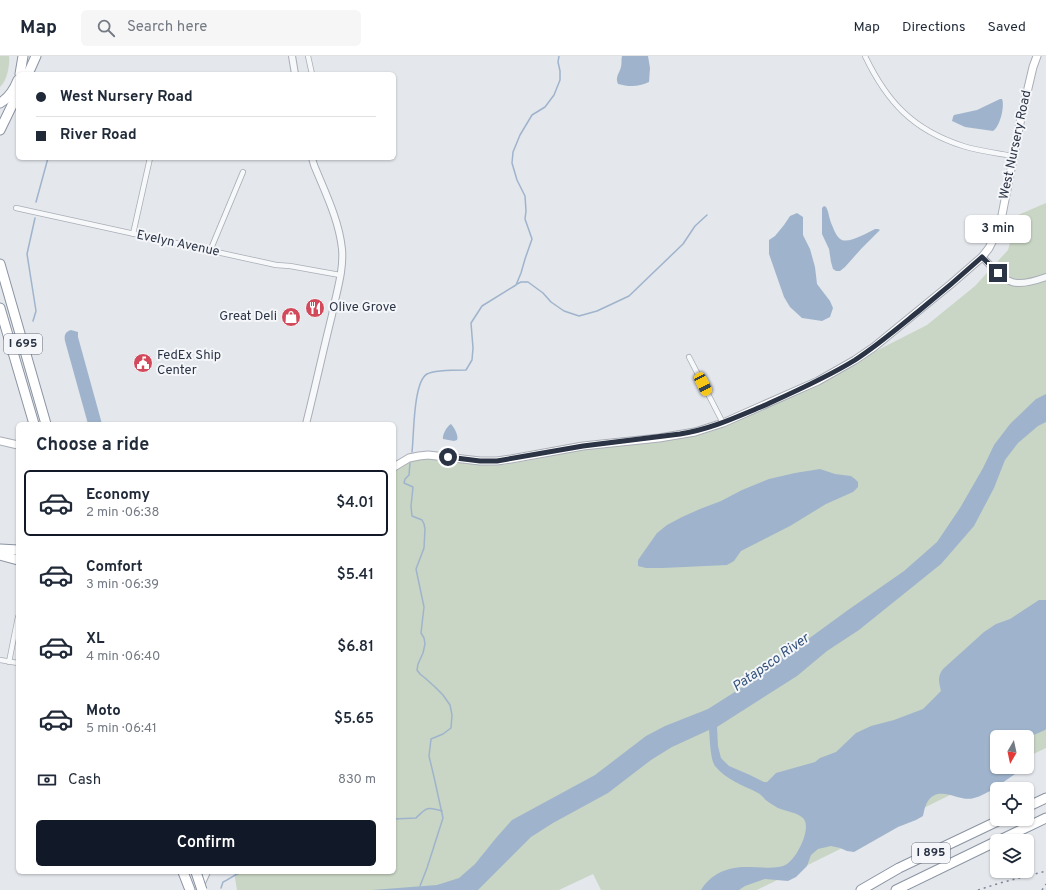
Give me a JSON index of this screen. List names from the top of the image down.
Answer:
{
  "streets": {
    "highway": ["I 695", "I 895"],
    "main road": ["West Nursery Road"],
    "street": ["Evelyn Avenue"]
  },
  "water": ["Patapsco River"],
  "places": {
    "restaurant": ["Olive Grove"],
    "shop": ["Great Deli"],
    "public building": ["FedEx Ship Center"]
  },
  "north": "bottom",
  "page": {
    "header": "Map",
    "search": "Search here",
    "nav": ["Map", "Directions", "Saved"],
    "banner": ["West Nursery Road", "River Road"],
    "bubble": "3 min",
    "heading": "Choose a ride",
    "list": [
      {
        "name": "Economy",
        "note": "2 min · 06:38",
        "value": "$4.01"
      },
      {
        "name": "Comfort",
        "note": "3 min · 06:39",
        "value": "$5.41"
      },
      {
        "name": "XL",
        "note": "4 min · 06:40",
        "value": "$6.81"
      },
      {
        "name": "Moto",
        "note": "5 min · 06:41",
        "value": "$5.65"
      }
    ],
    "pay": ["Cash", "830 m"],
    "buttons": "Confirm"
  }
}
